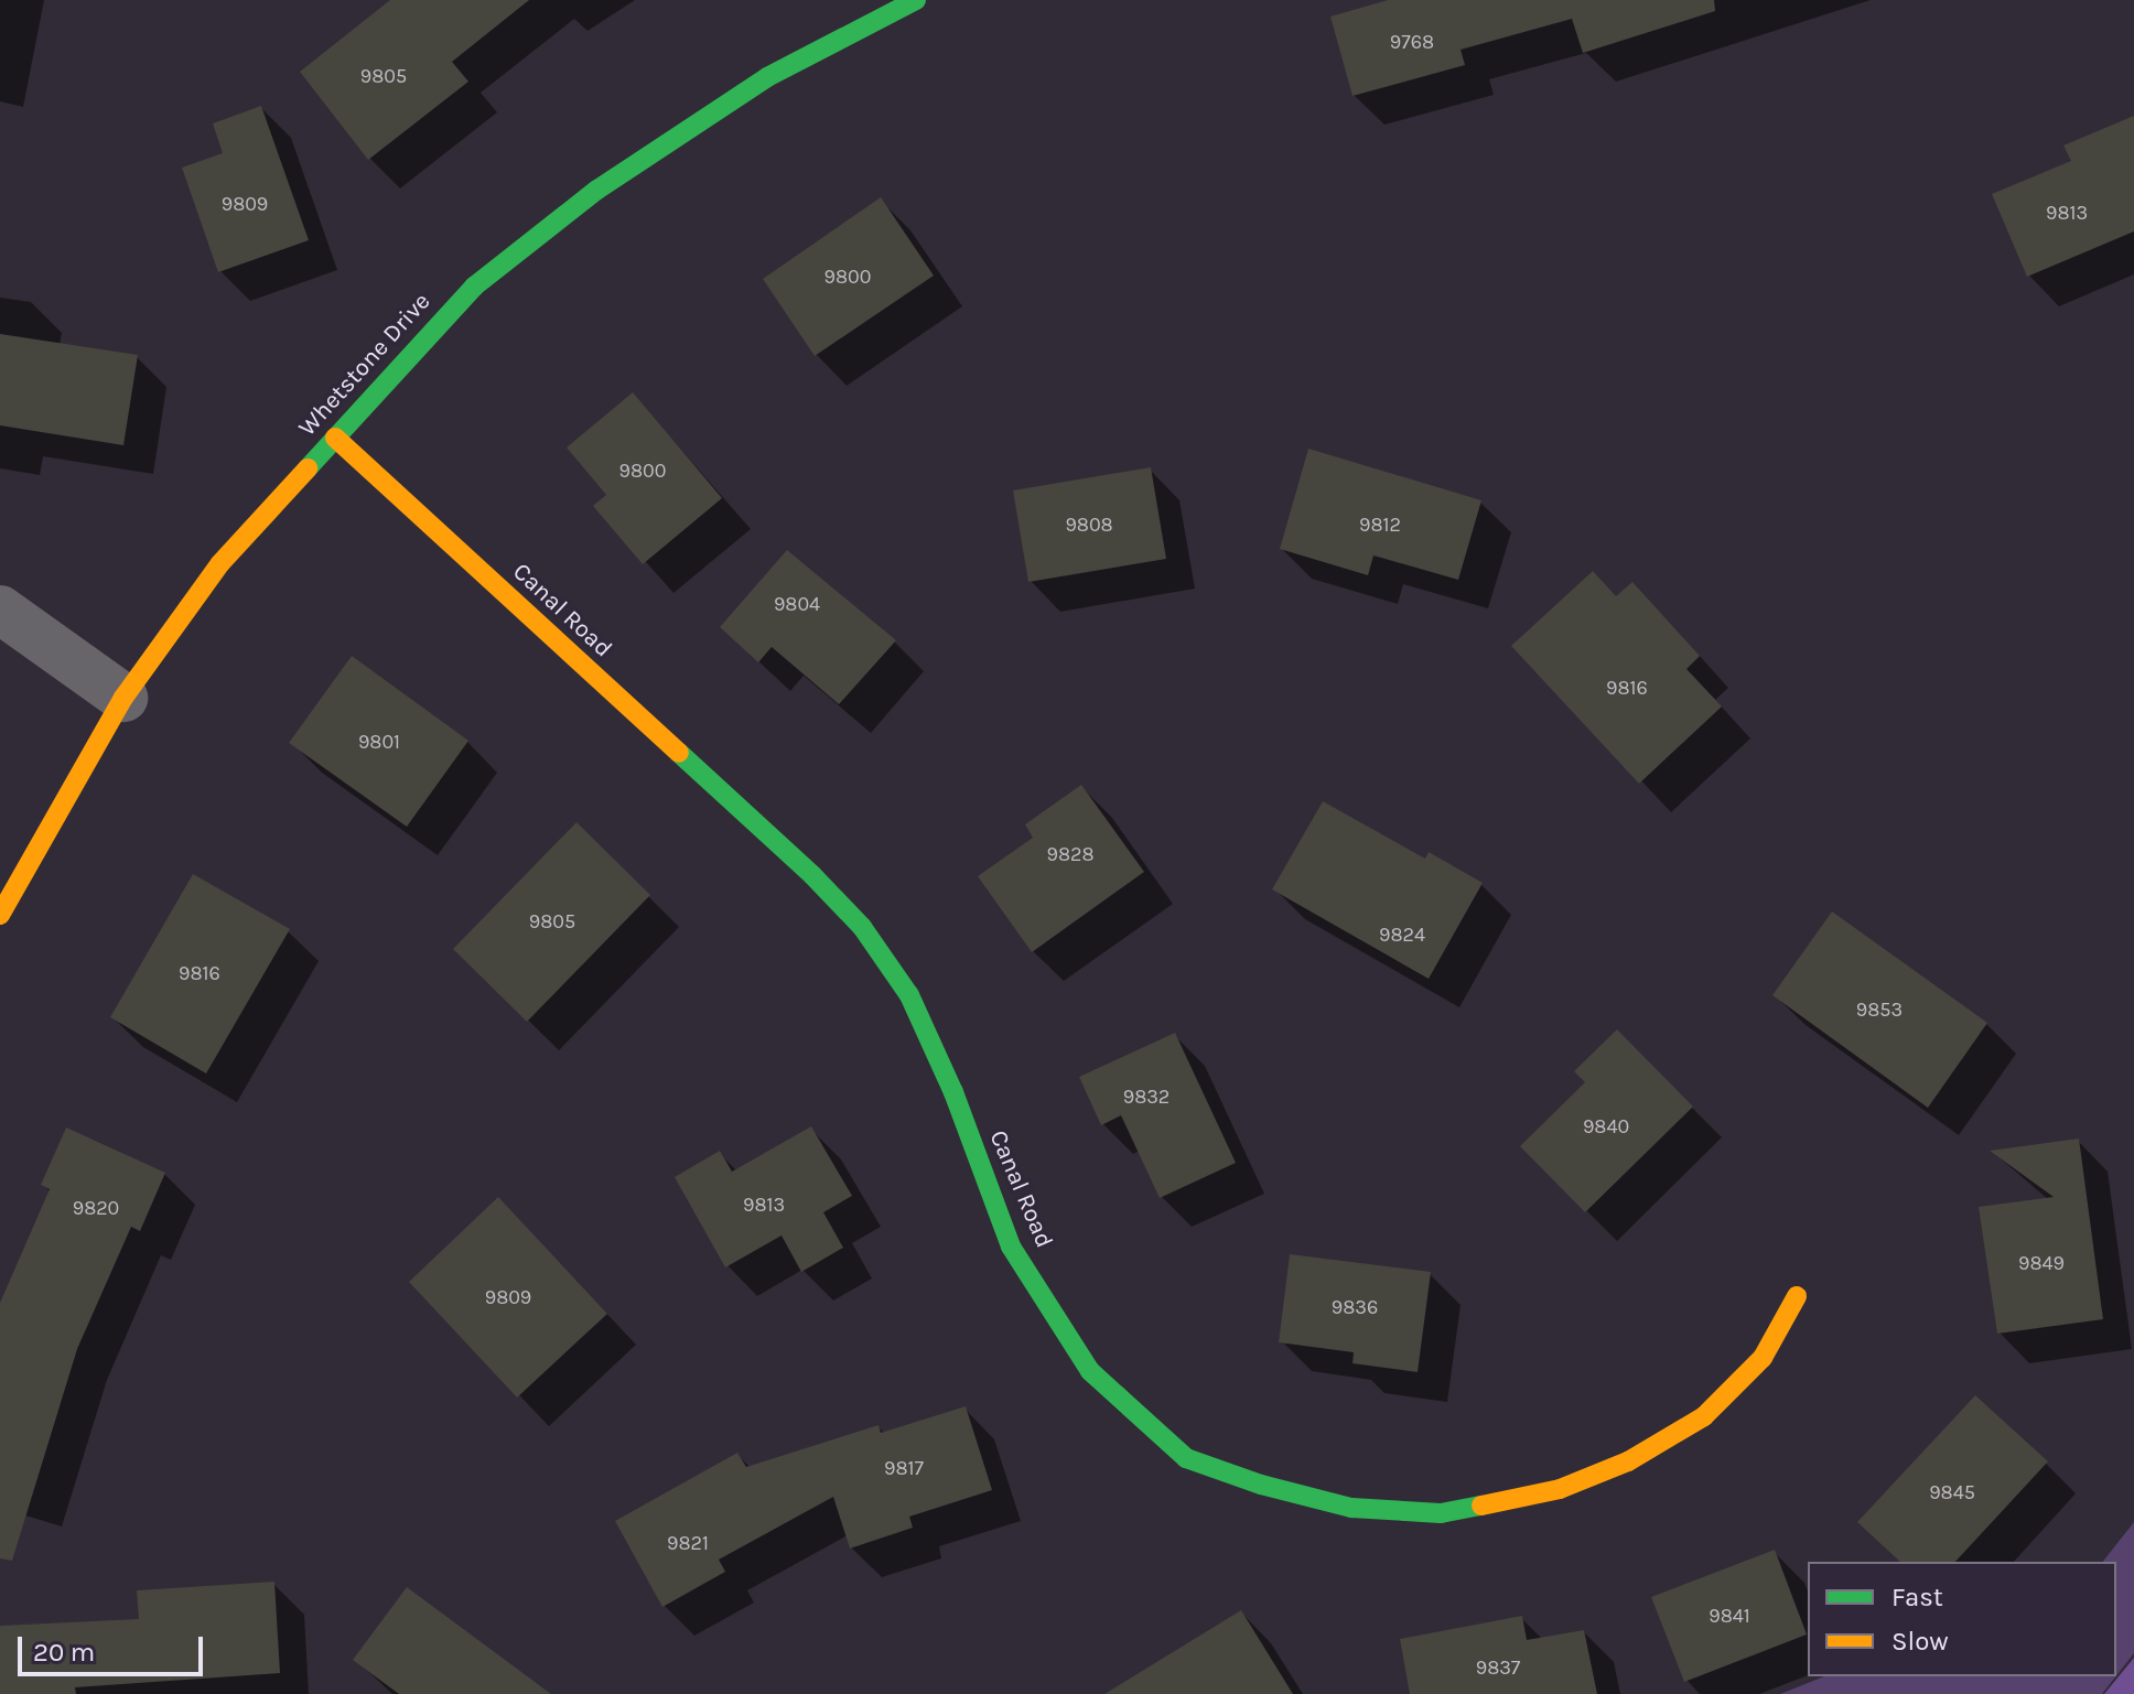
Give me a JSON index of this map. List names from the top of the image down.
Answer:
{
  "streets": {
    "street": ["Whetstone Drive", "Canal Road"]
  },
  "crossings": [
    ["Whetstone Drive", "Canal Road"]
  ],
  "house_numbers": [
    "9768",
    "9805",
    "9809",
    "9813",
    "9800",
    "9800",
    "9808",
    "9812",
    "9804",
    "9816",
    "9801",
    "9828",
    "9805",
    "9824",
    "9816",
    "9853",
    "9832",
    "9840",
    "9813",
    "9820",
    "9849",
    "9809",
    "9836",
    "9817",
    "9845",
    "9821",
    "9841",
    "9837"
  ],
  "legend": ["Fast", "Slow"],
  "scale_bar": "20 m"
}
